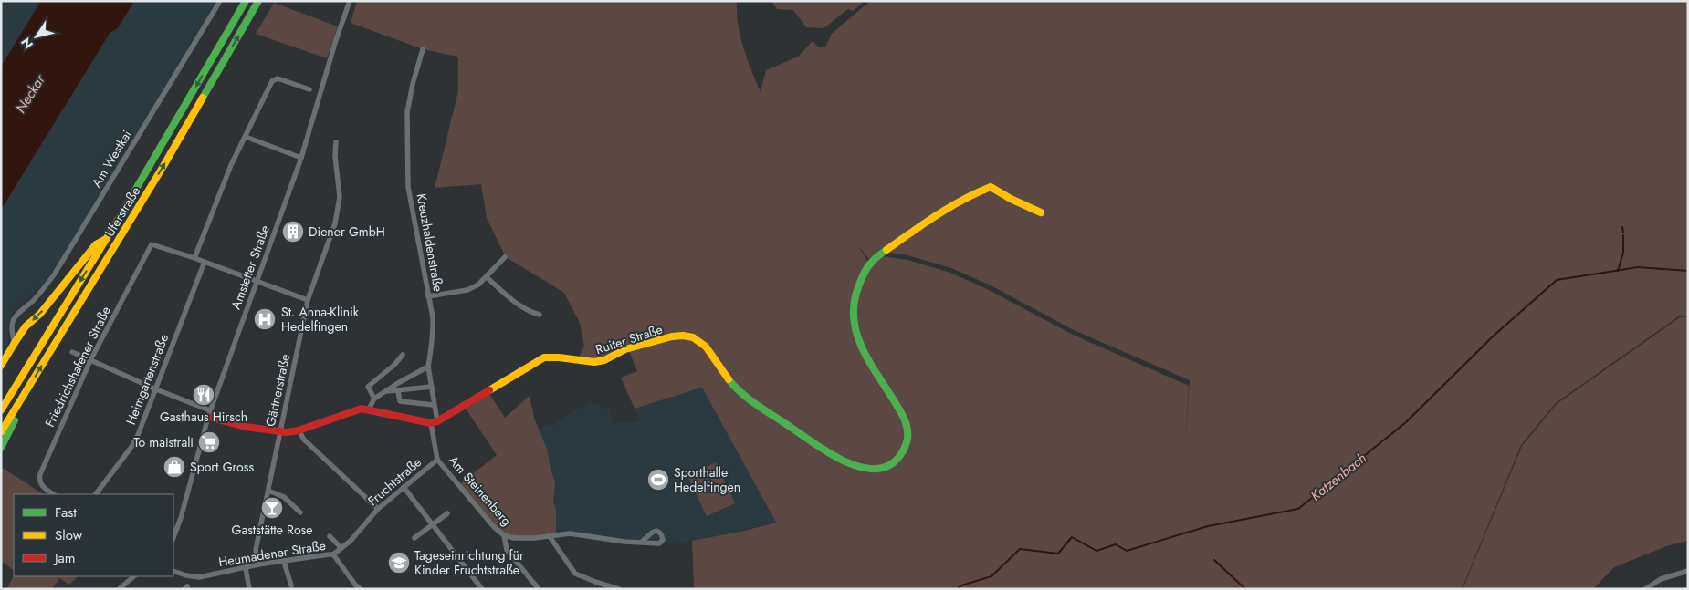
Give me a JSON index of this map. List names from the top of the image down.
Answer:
{
  "streets": {
    "main road": ["Uferstraße", "Ruiter Straße"],
    "street": [
      "Am Westkai",
      "Kreuzhaldenstraße",
      "Amstetter Straße",
      "Friedrichshafener Straße",
      "Heimgartenstraße",
      "Gärtnerstraße",
      "Fruchtstraße",
      "Am Steinenberg",
      "Heumadener Straße"
    ]
  },
  "crossings": [
    ["Kreuzhaldenstraße", "Fruchtstraße"],
    ["Ruiter Straße", "Fruchtstraße"],
    ["Gärtnerstraße", "Heumadener Straße"],
    ["Fruchtstraße", "Am Steinenberg"],
    ["Fruchtstraße", "Heumadener Straße"]
  ],
  "water": ["Neckar", "Katzenbach"],
  "places": {
    "building": ["Diener GmbH"],
    "hospital": ["St. Anna-Klinik Hedelfingen"],
    "restaurant": ["Gasthaus Hirsch"],
    "supermarket": ["To maistrali"],
    "shop": ["Sport Gross"],
    "sports": ["Sporthalle Hedelfingen"],
    "bar": ["Gaststätte Rose"],
    "school or university": ["Tageseinrichtung für Kinder Fruchtstraße"]
  },
  "legend": ["Fast", "Slow", "Jam"],
  "north": "bottom left"
}
